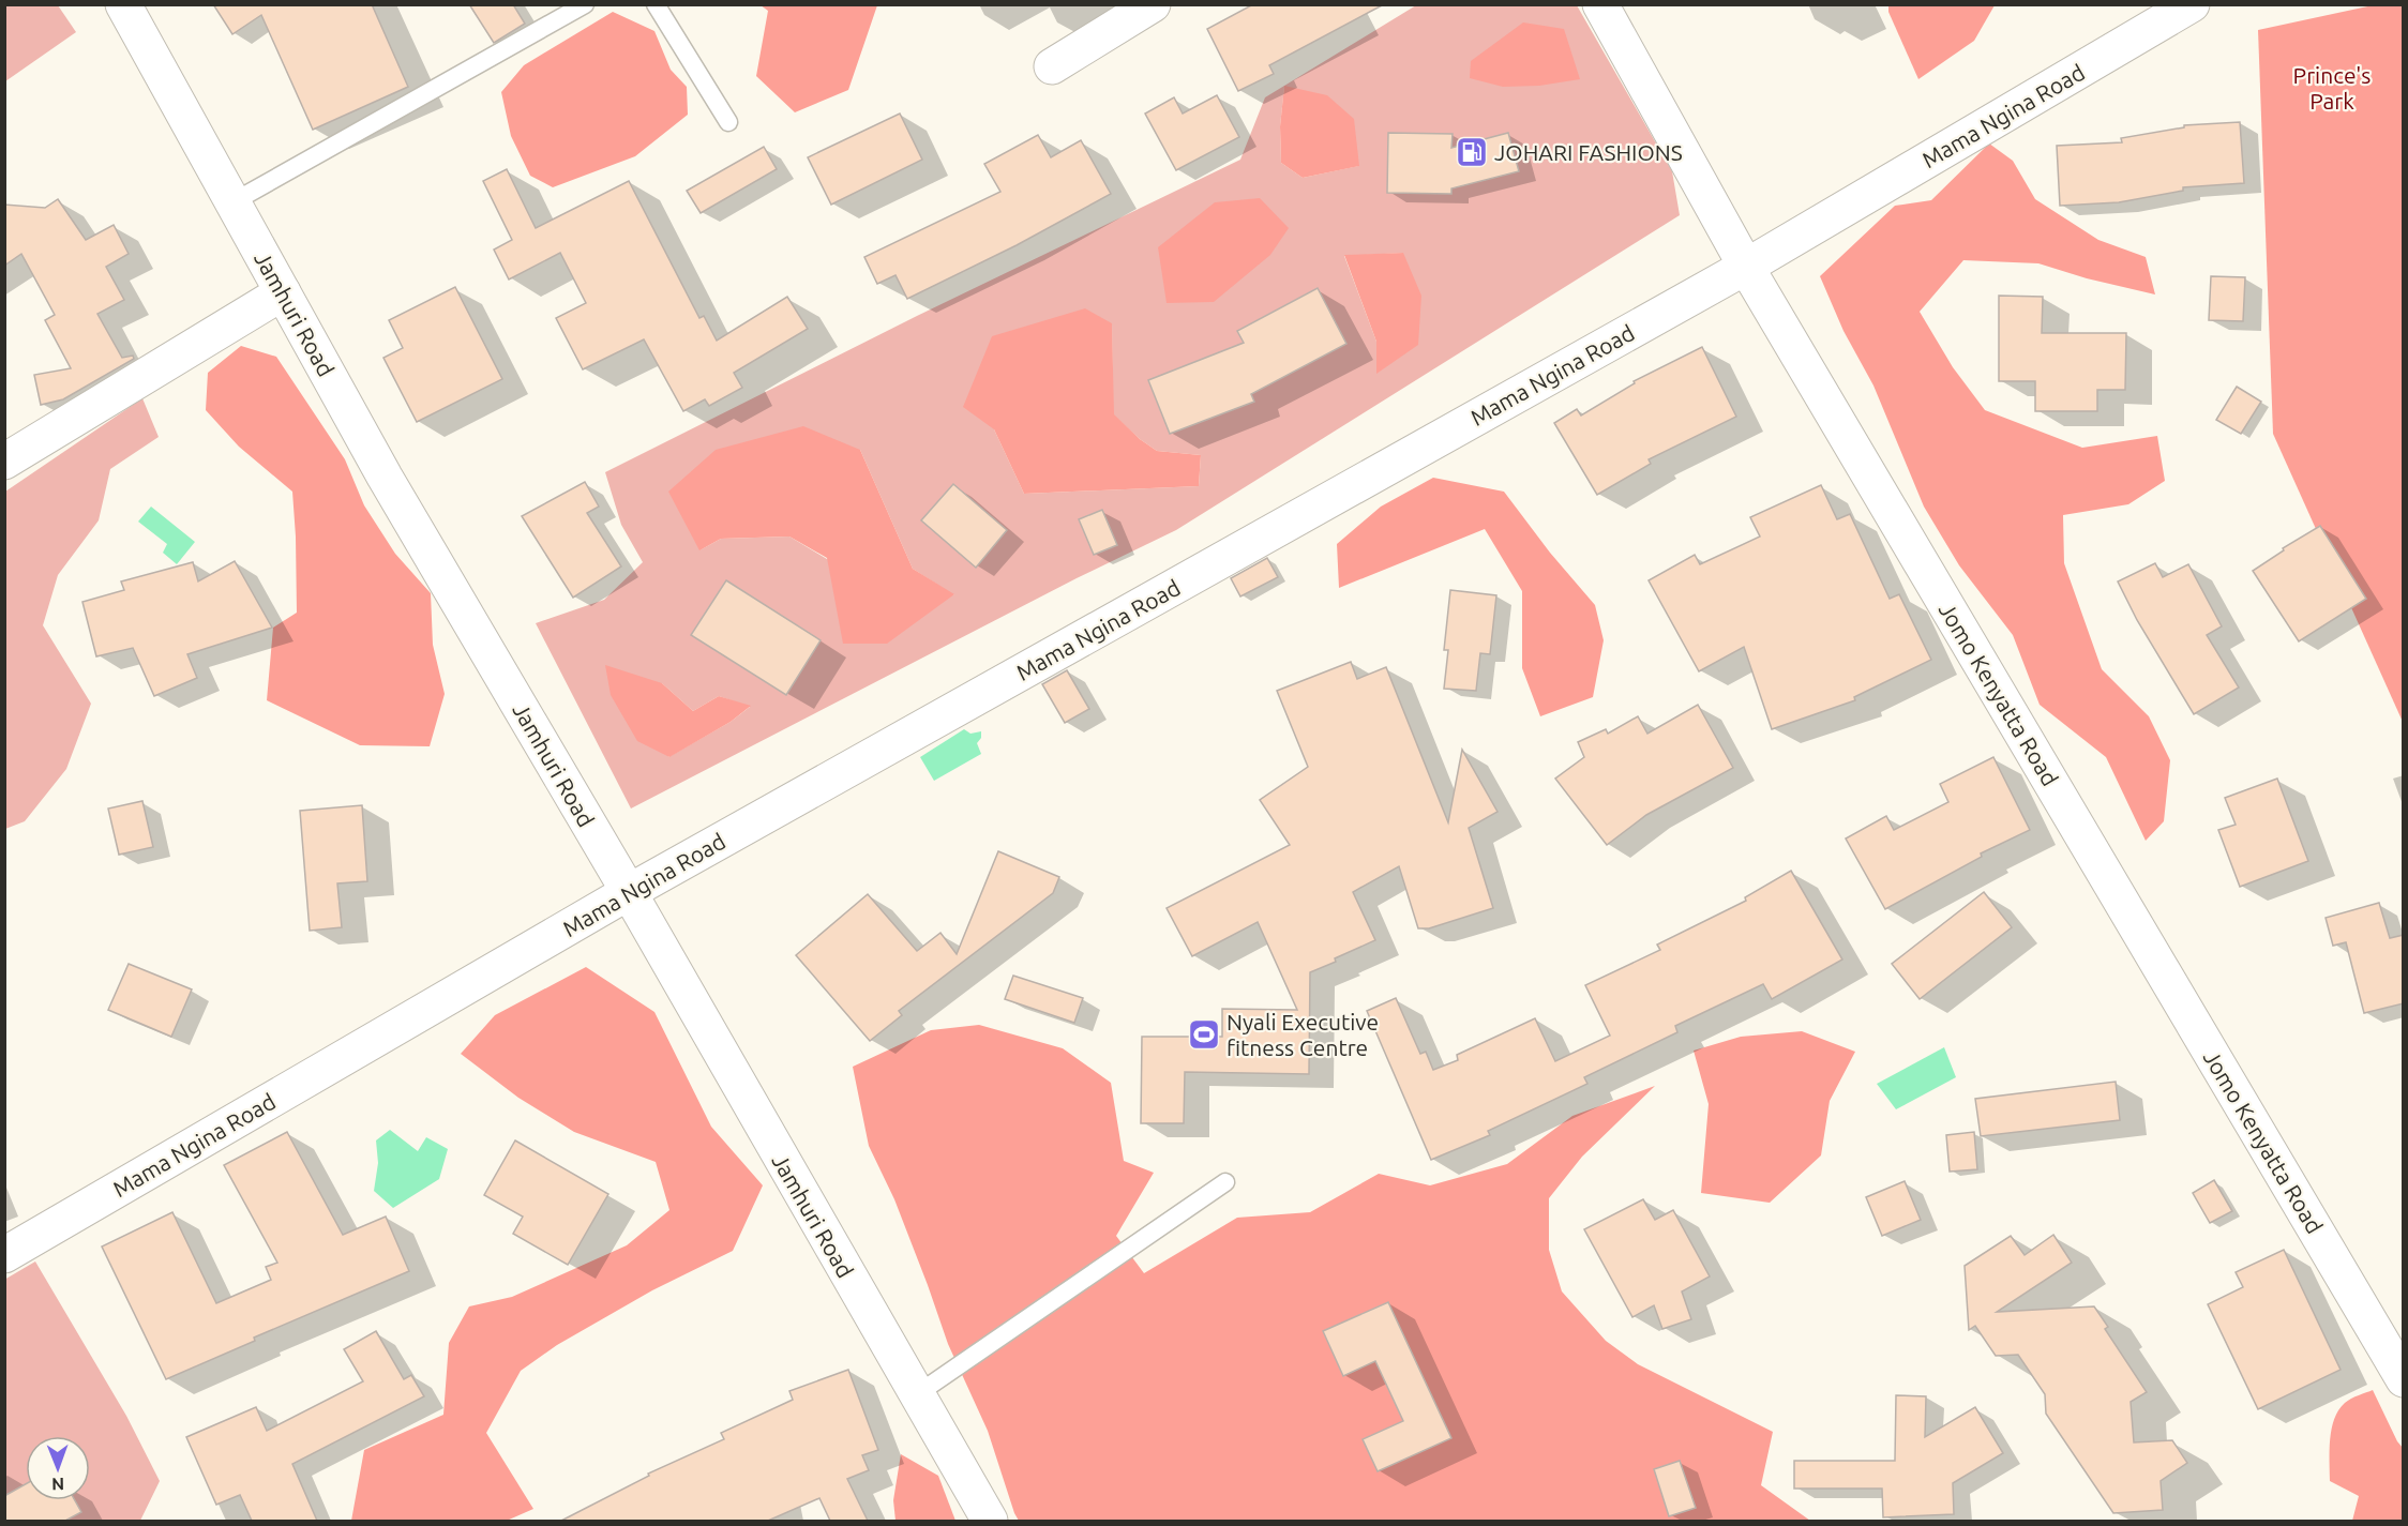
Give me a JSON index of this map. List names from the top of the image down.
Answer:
{
  "streets": {
    "street": ["Mama Ngina Road", "Jamhuri Road", "Jomo Kenyatta Road"]
  },
  "crossings": [
    ["Mama Ngina Road", "Jamhuri Road"],
    ["Mama Ngina Road", "Jomo Kenyatta Road"]
  ],
  "parks": ["Prince's Park"],
  "places": {
    "fuel station": ["JOHARI FASHIONS"],
    "sports": ["Nyali Executive fitness Centre"]
  },
  "north": "bottom"
}
